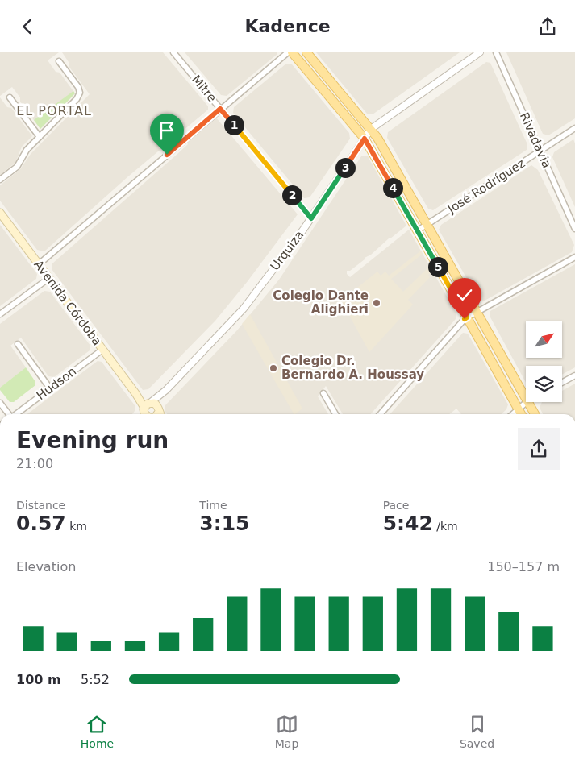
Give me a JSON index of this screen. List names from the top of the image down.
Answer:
{
  "streets": {
    "main road": ["Avenida Córdoba"],
    "street": [
      "Mitre",
      "Rivadavia",
      "José Rodríguez",
      "Urquiza",
      "Hudson"
    ]
  },
  "crossings": [
    ["Mitre", "Urquiza"],
    ["Rivadavia", "José Rodríguez"],
    ["Urquiza", "Avenida Córdoba"],
    ["Avenida Córdoba", "Hudson"]
  ],
  "districts": ["EL PORTAL"],
  "places": ["Colegio Dante Alighieri", "Colegio Dr. Bernardo A. Houssay"],
  "north": "top right",
  "page": {
    "header": "Kadence",
    "pins": [
      "1",
      "3",
      "4",
      "2",
      "5"
    ],
    "heading": ["Evening run", "21:00"],
    "stats": [
      ["Distance", "0.57 km"],
      ["Time", "3:15"],
      ["Pace", "5:42 /km"]
    ],
    "chart": ["Elevation", "150–157 m"],
    "list": [
      {
        "name": "100 m",
        "note": "5:52"
      }
    ],
    "tabs": ["Home", "Map", "Saved"]
  }
}
